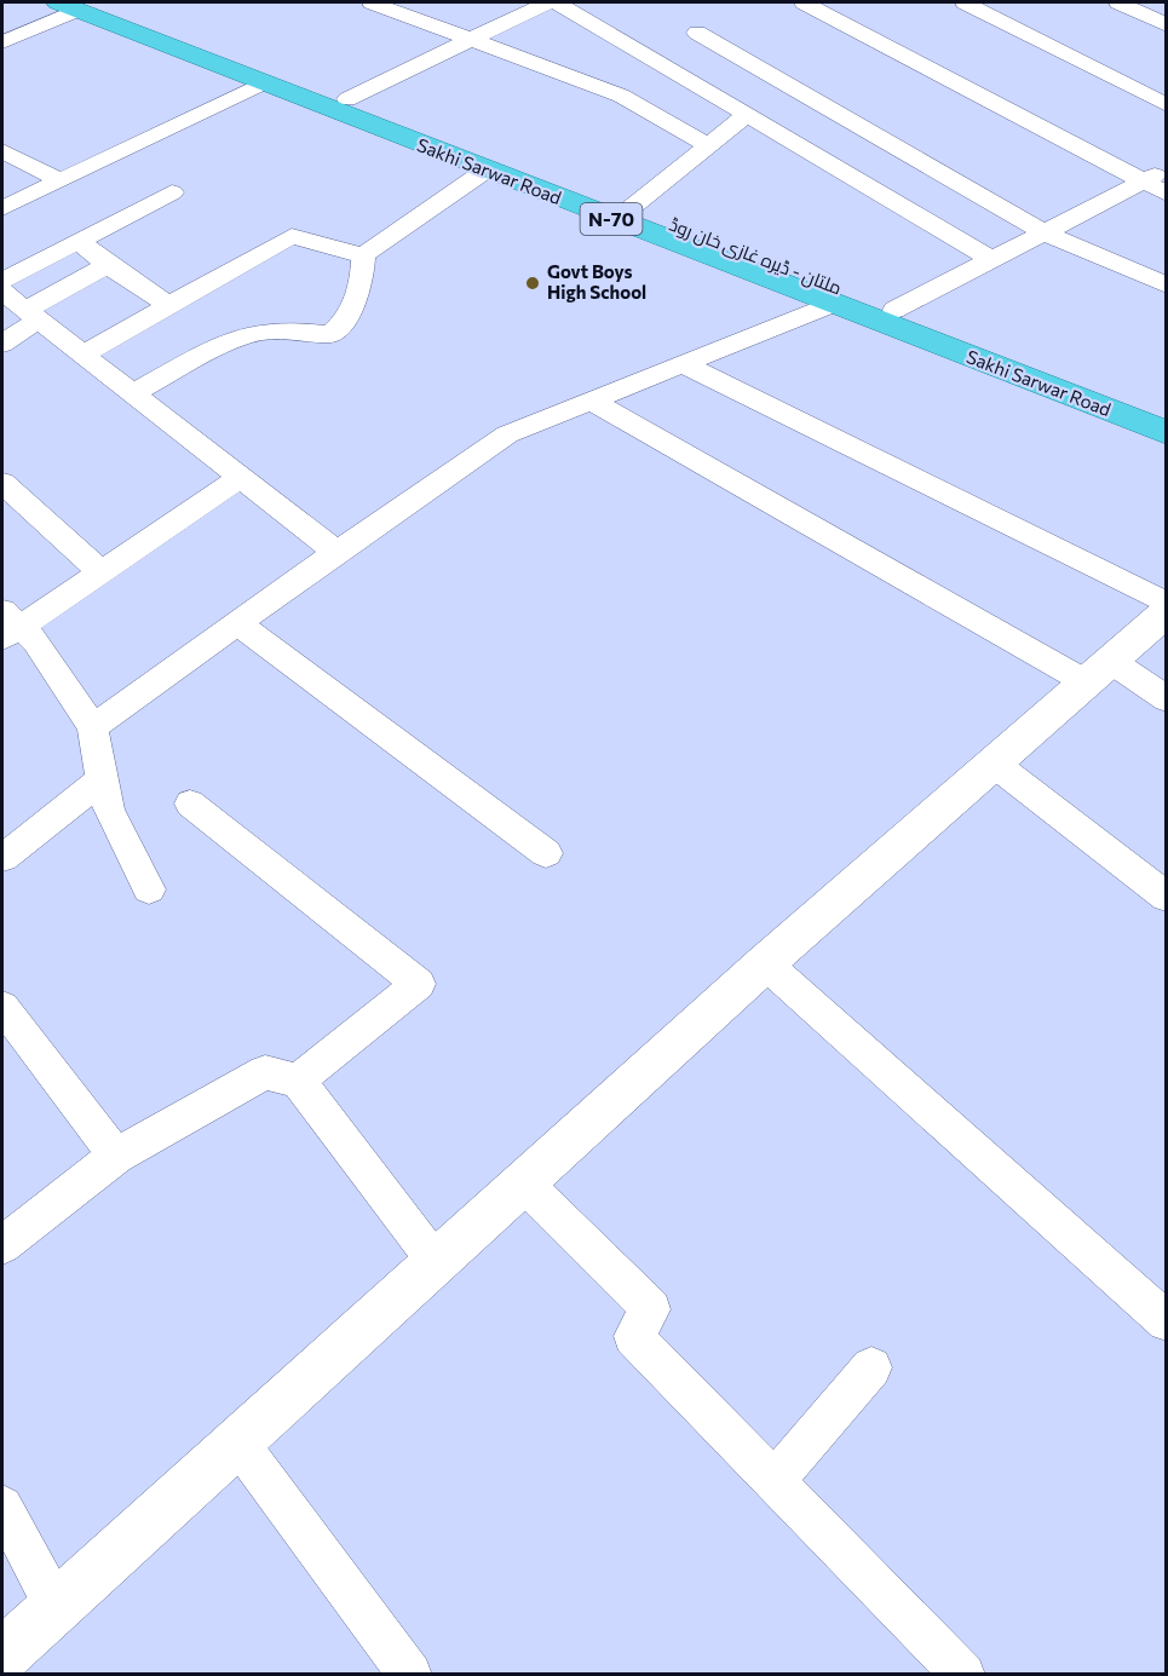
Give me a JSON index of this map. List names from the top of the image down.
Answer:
{
  "streets": {
    "highway": ["Sakhi Sarwar Road", "N-70", "ملتان - ڈیرہ غازی خان روڈ"]
  },
  "crossings": [
    ["Sakhi Sarwar Road", "ملتان - ڈیرہ غازی خان روڈ"]
  ],
  "places": ["Govt Boys High School"]
}
